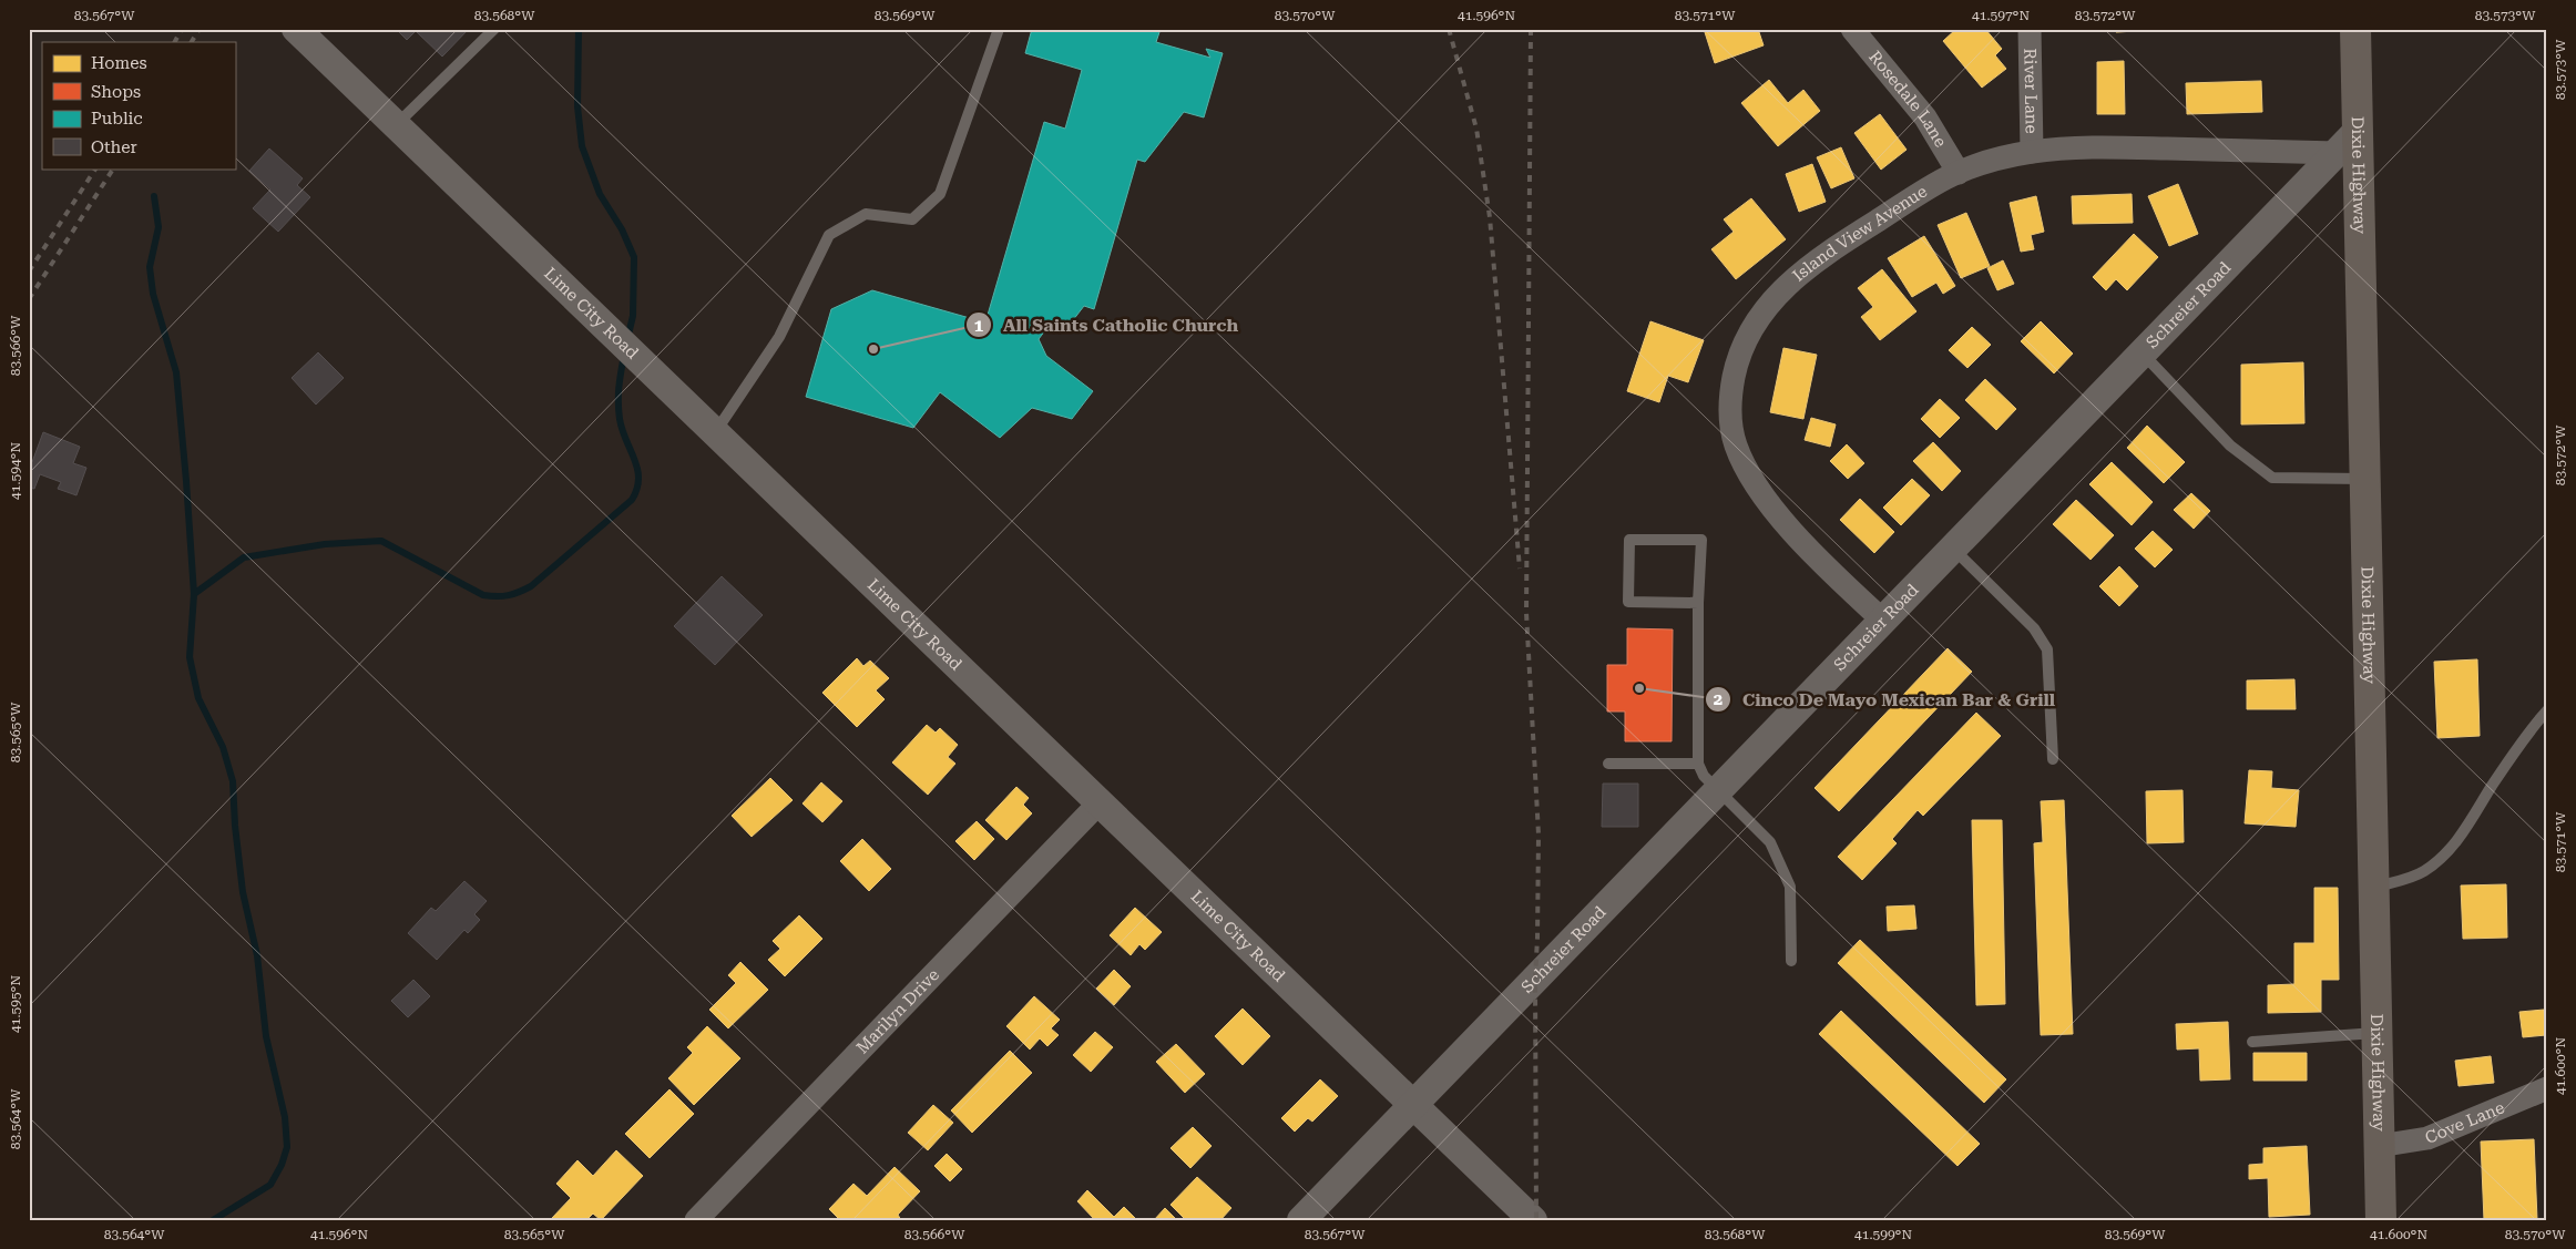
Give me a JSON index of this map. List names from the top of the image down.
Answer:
{
  "streets": {
    "main road": ["Dixie Highway"],
    "street": [
      "River Lane",
      "Rosedale Lane",
      "Island View Avenue",
      "Schreier Road",
      "Lime City Road",
      "Marilyn Drive",
      "Cove Lane"
    ]
  },
  "crossings": [
    ["River Lane", "Island View Avenue"],
    ["Rosedale Lane", "Island View Avenue"],
    ["Dixie Highway", "Schreier Road"],
    ["Dixie Highway", "Cove Lane"],
    ["Island View Avenue", "Schreier Road"],
    ["Schreier Road", "Lime City Road"],
    ["Lime City Road", "Marilyn Drive"]
  ],
  "places": ["All Saints Catholic Church", "Cinco De Mayo Mexican Bar & Grill"],
  "legend": [
    "Homes",
    "Shops",
    "Public",
    "Other"
  ],
  "coordinates": [
    "83.567°W",
    "83.568°W",
    "83.569°W",
    "83.570°W",
    "41.596°N",
    "83.571°W",
    "41.597°N",
    "83.572°W",
    "83.573°W",
    "83.566°W",
    "41.594°N",
    "83.565°W",
    "41.595°N",
    "41.600°N",
    "83.564°W",
    "41.599°N"
  ]
}
